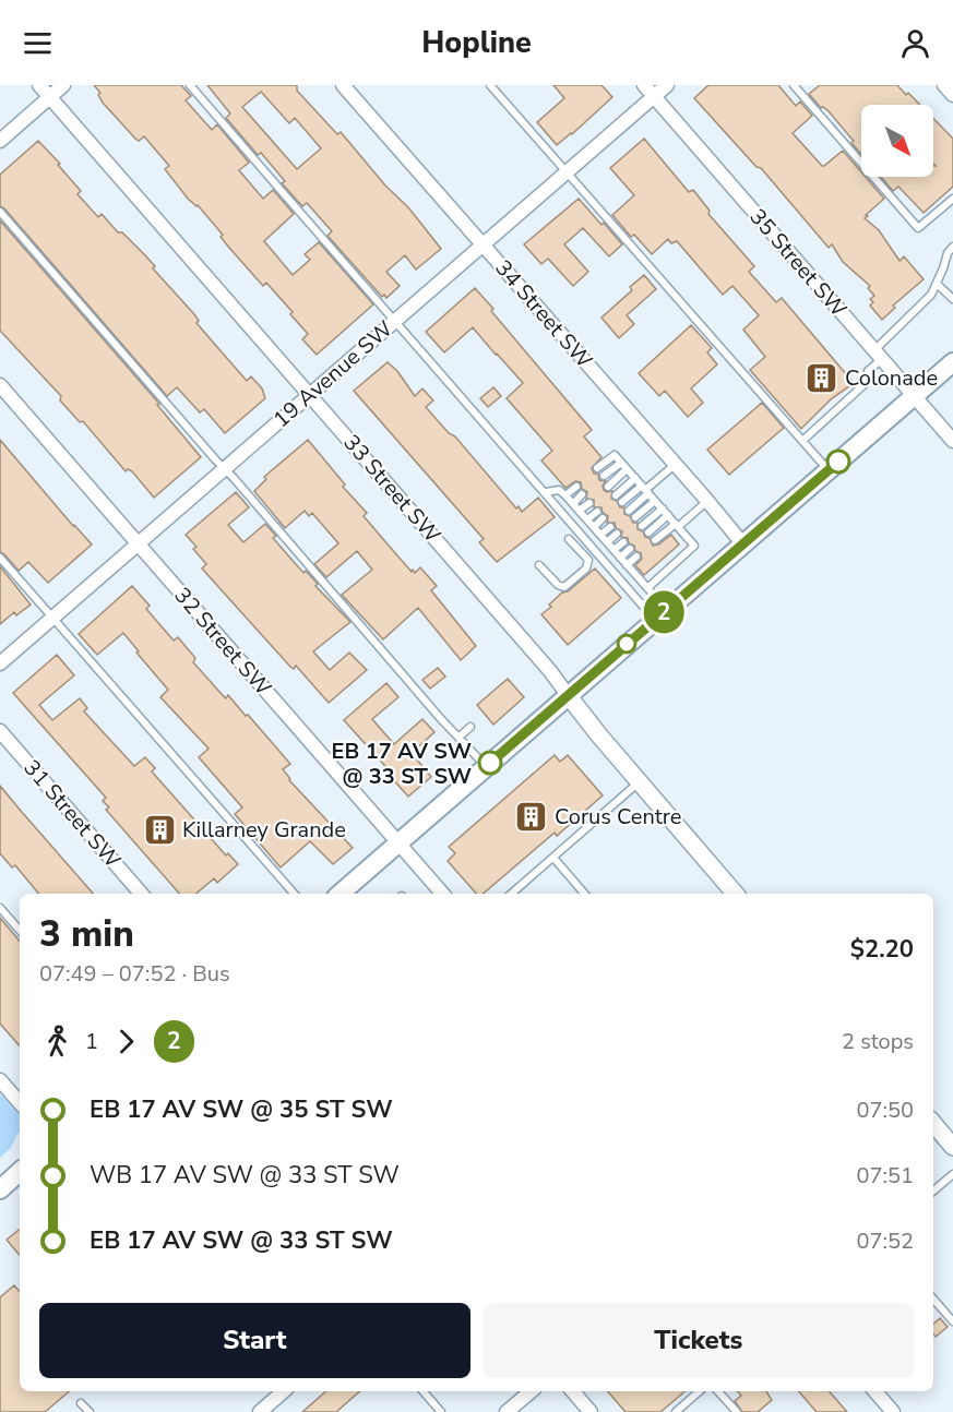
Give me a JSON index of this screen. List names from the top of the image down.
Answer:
{
  "streets": {
    "street": [
      "35 Street SW",
      "34 Street SW",
      "19 Avenue SW",
      "33 Street SW",
      "32 Street SW",
      "31 Street SW"
    ]
  },
  "crossings": [
    ["35 Street SW", "19 Avenue SW"],
    ["34 Street SW", "19 Avenue SW"],
    ["19 Avenue SW", "33 Street SW"],
    ["19 Avenue SW", "32 Street SW"]
  ],
  "places": {
    "building": ["Colonade", "Corus Centre", "Killarney Grande"],
    "other": ["EB 17 AV SW @ 33 ST SW"]
  },
  "lines": ["bus line 2"],
  "north": "bottom right",
  "page": {
    "header": "Hopline",
    "on_map": "2",
    "heading": ["3 min", "07:49 – 07:52 · Bus", "$2.20"],
    "legs": ["1", "2", "2 stops"],
    "list": [
      {
        "name": "EB 17 AV SW @ 35 ST SW",
        "value": "07:50"
      },
      {
        "name": "WB 17 AV SW @ 33 ST SW",
        "value": "07:51"
      },
      {
        "name": "EB 17 AV SW @ 33 ST SW",
        "value": "07:52"
      }
    ],
    "buttons": ["Start", "Tickets"]
  }
}
